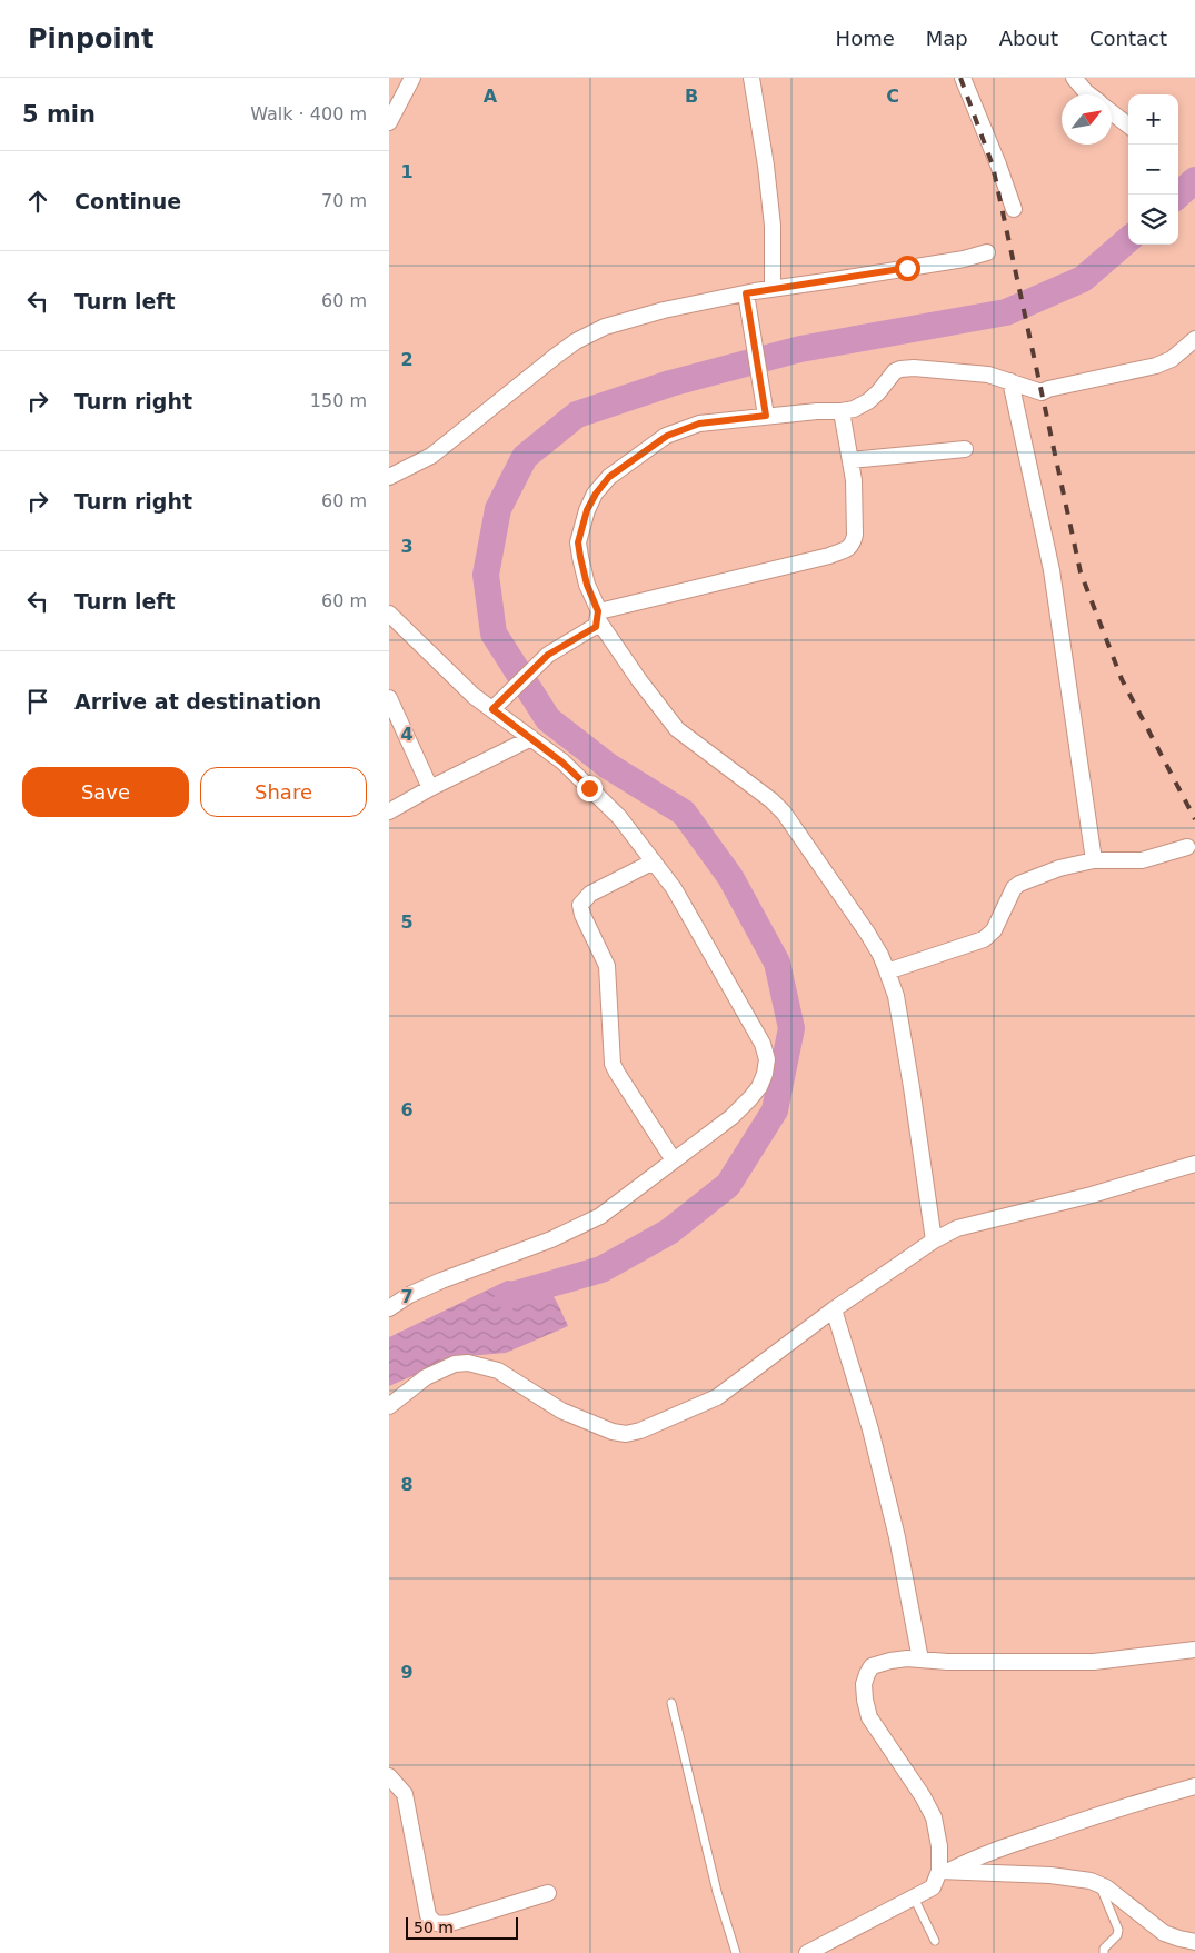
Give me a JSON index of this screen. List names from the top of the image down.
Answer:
{
  "scale_bar": "50 m",
  "north": "top right",
  "page": {
    "header": "Pinpoint",
    "nav": [
      "Home",
      "Map",
      "About",
      "Contact"
    ],
    "heading": ["5 min", "Walk · 400 m"],
    "map_buttons": ["+", "−"],
    "list": [
      ["Continue", "70 m"],
      ["Turn left", "60 m"],
      ["Turn right", "150 m"],
      ["Turn right", "60 m"],
      ["Turn left", "60 m"],
      "Arrive at destination"
    ],
    "buttons": ["Save", "Share"],
    "scale": "50 m"
  },
  "grid": {
    "columns": ["A", "B", "C"],
    "rows": [
      "1",
      "2",
      "3",
      "4",
      "5",
      "6",
      "7",
      "8",
      "9"
    ]
  }
}
